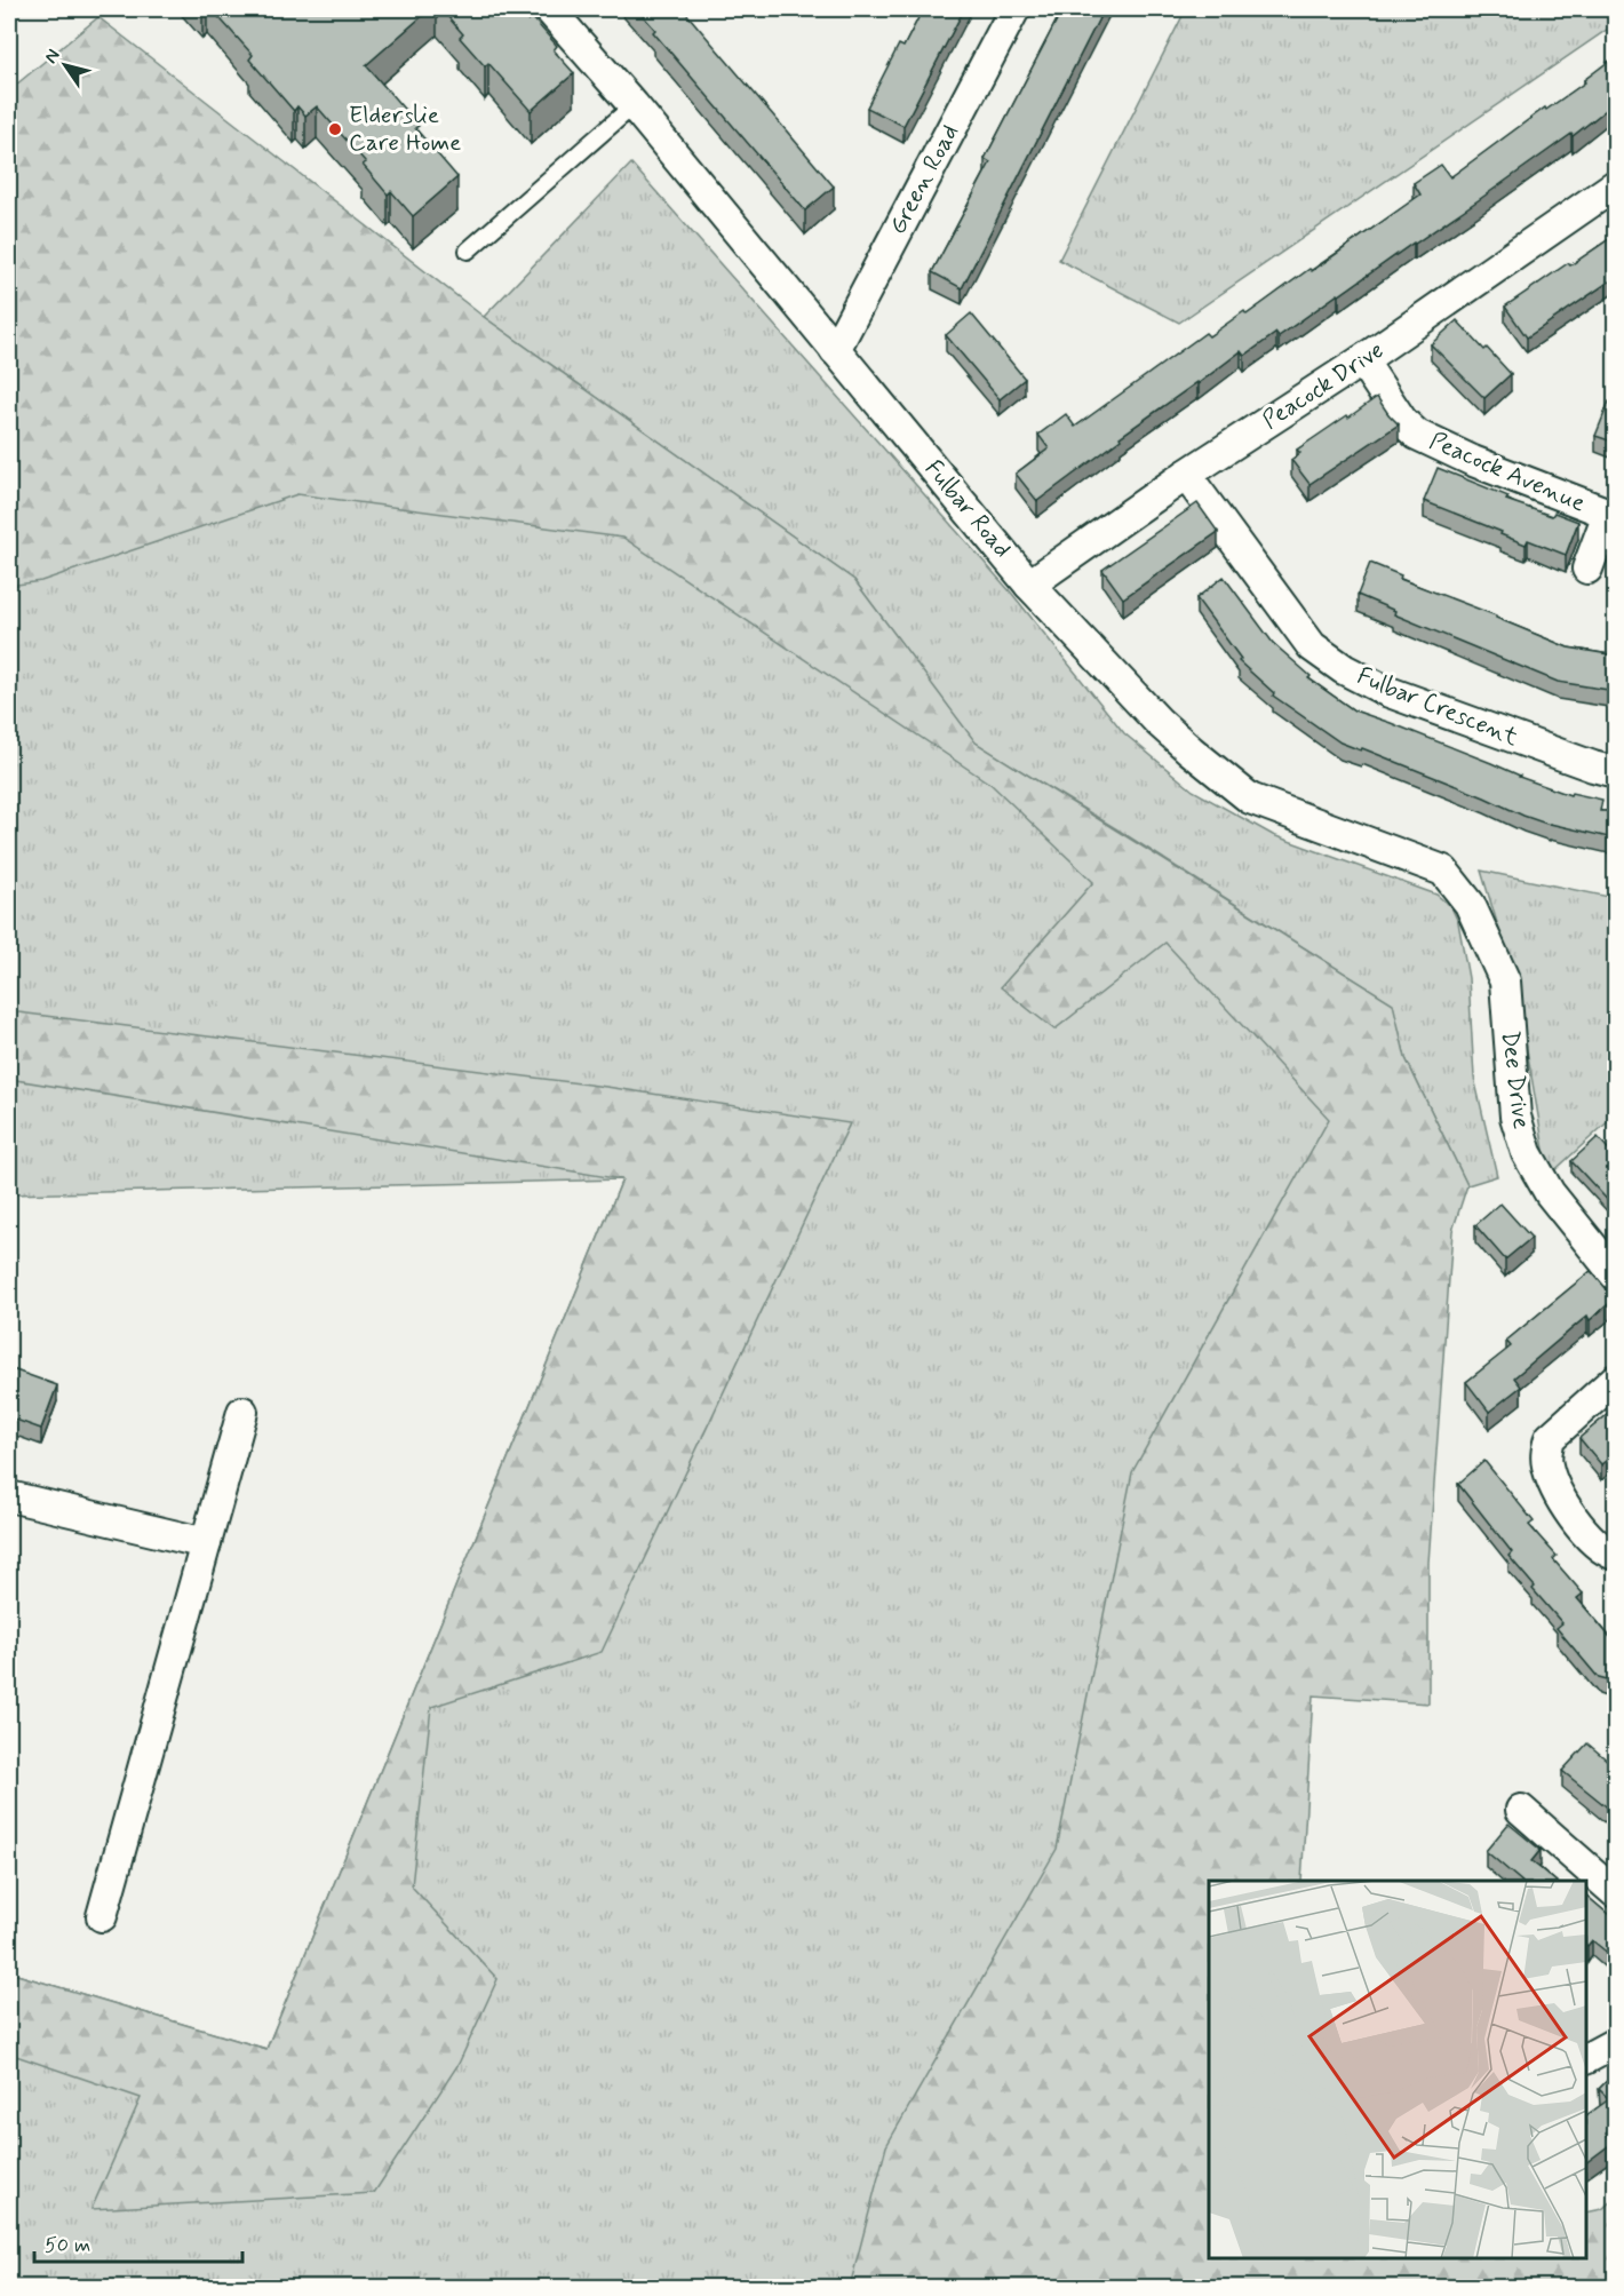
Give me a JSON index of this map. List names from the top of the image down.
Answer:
{
  "streets": {
    "street": [
      "Green Road",
      "Peacock Drive",
      "Peacock Avenue",
      "Fulbar Road",
      "Fulbar Crescent",
      "Dee Drive"
    ]
  },
  "crossings": [
    ["Green Road", "Fulbar Road"],
    ["Peacock Drive", "Peacock Avenue"],
    ["Peacock Drive", "Fulbar Road"],
    ["Peacock Drive", "Fulbar Crescent"],
    ["Fulbar Road", "Dee Drive"]
  ],
  "places": ["Elderslie Care Home"],
  "scale_bar": "50 m",
  "north": "top left"
}
